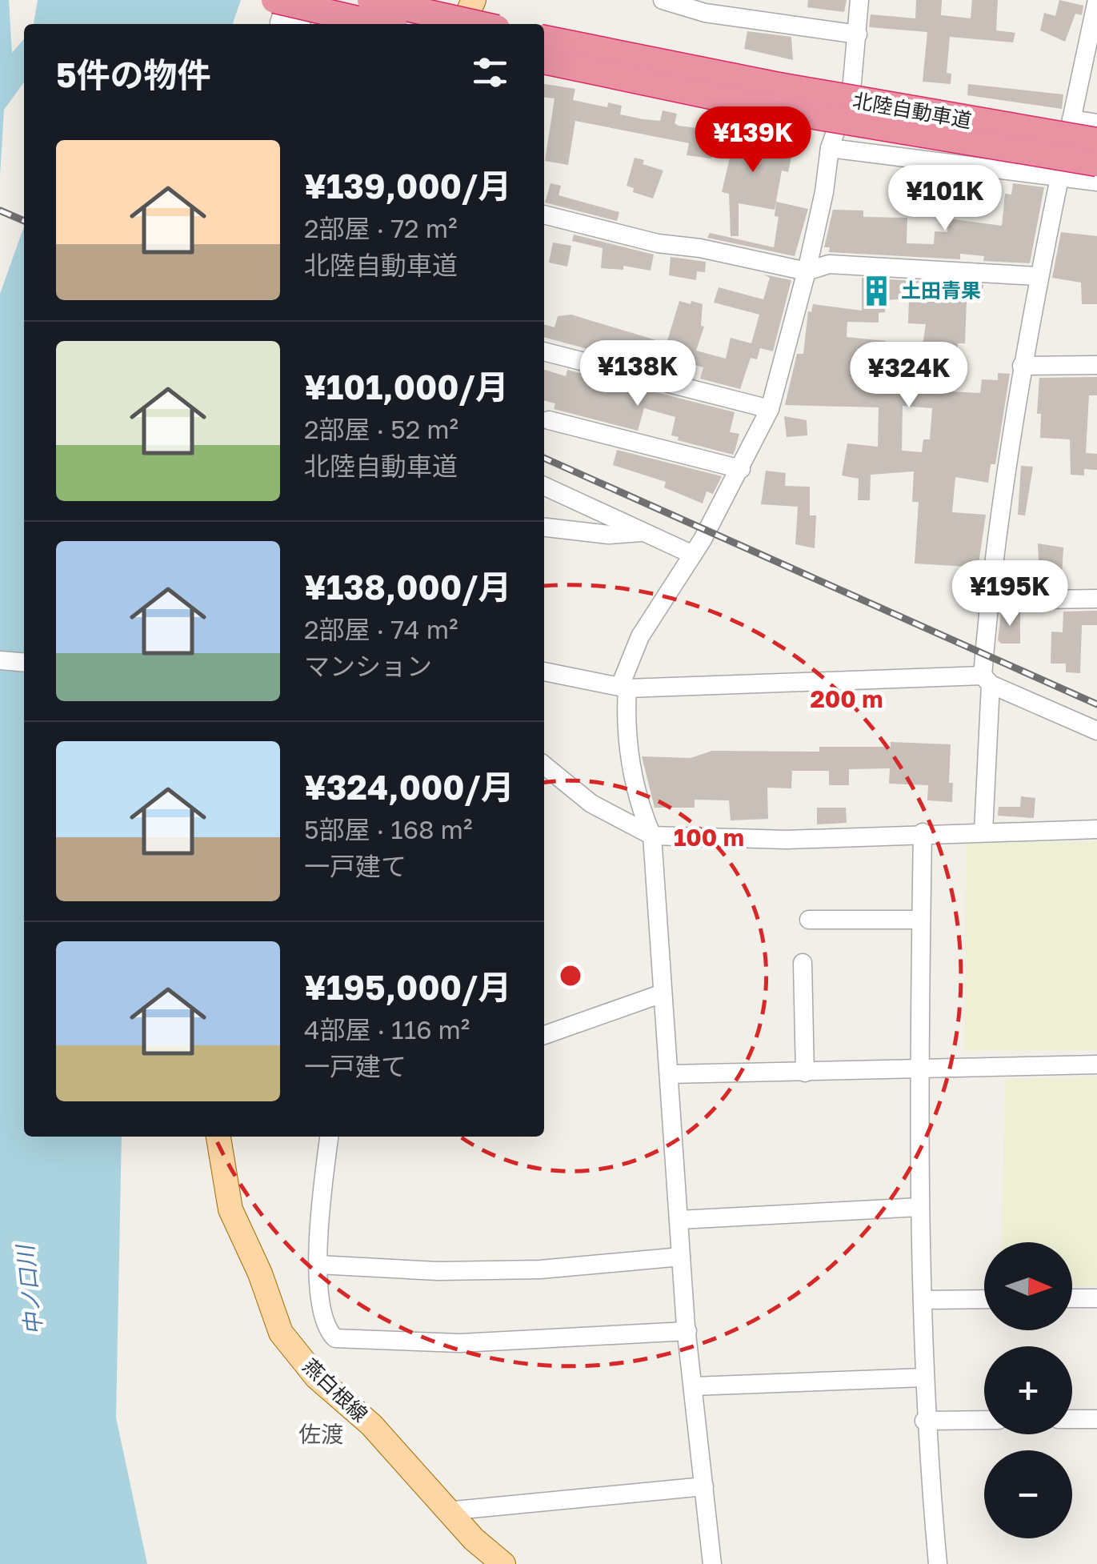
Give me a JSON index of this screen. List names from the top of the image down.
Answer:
{
  "streets": {
    "highway": ["北陸自動車道"],
    "main road": ["燕白根線"]
  },
  "districts": ["佐渡"],
  "water": ["中ノ口川"],
  "places": {
    "building": ["土田青果"]
  },
  "north": "right",
  "page": {
    "heading": "5件の物件",
    "price": [
      "¥139K",
      "¥101K",
      "¥138K",
      "¥324K",
      "¥195K"
    ],
    "list": [
      {
        "name": "¥139,000/月",
        "note": "2部屋 · 72 m² · 北陸自動車道"
      },
      {
        "name": "¥101,000/月",
        "note": "2部屋 · 52 m² · 北陸自動車道"
      },
      {
        "name": "¥138,000/月",
        "note": "2部屋 · 74 m² · マンション"
      },
      {
        "name": "¥324,000/月",
        "note": "5部屋 · 168 m² · 一戸建て"
      },
      {
        "name": "¥195,000/月",
        "note": "4部屋 · 116 m² · 一戸建て"
      }
    ],
    "map_buttons": ["+", "−"]
  },
  "rings": ["200 m", "100 m"]
}
